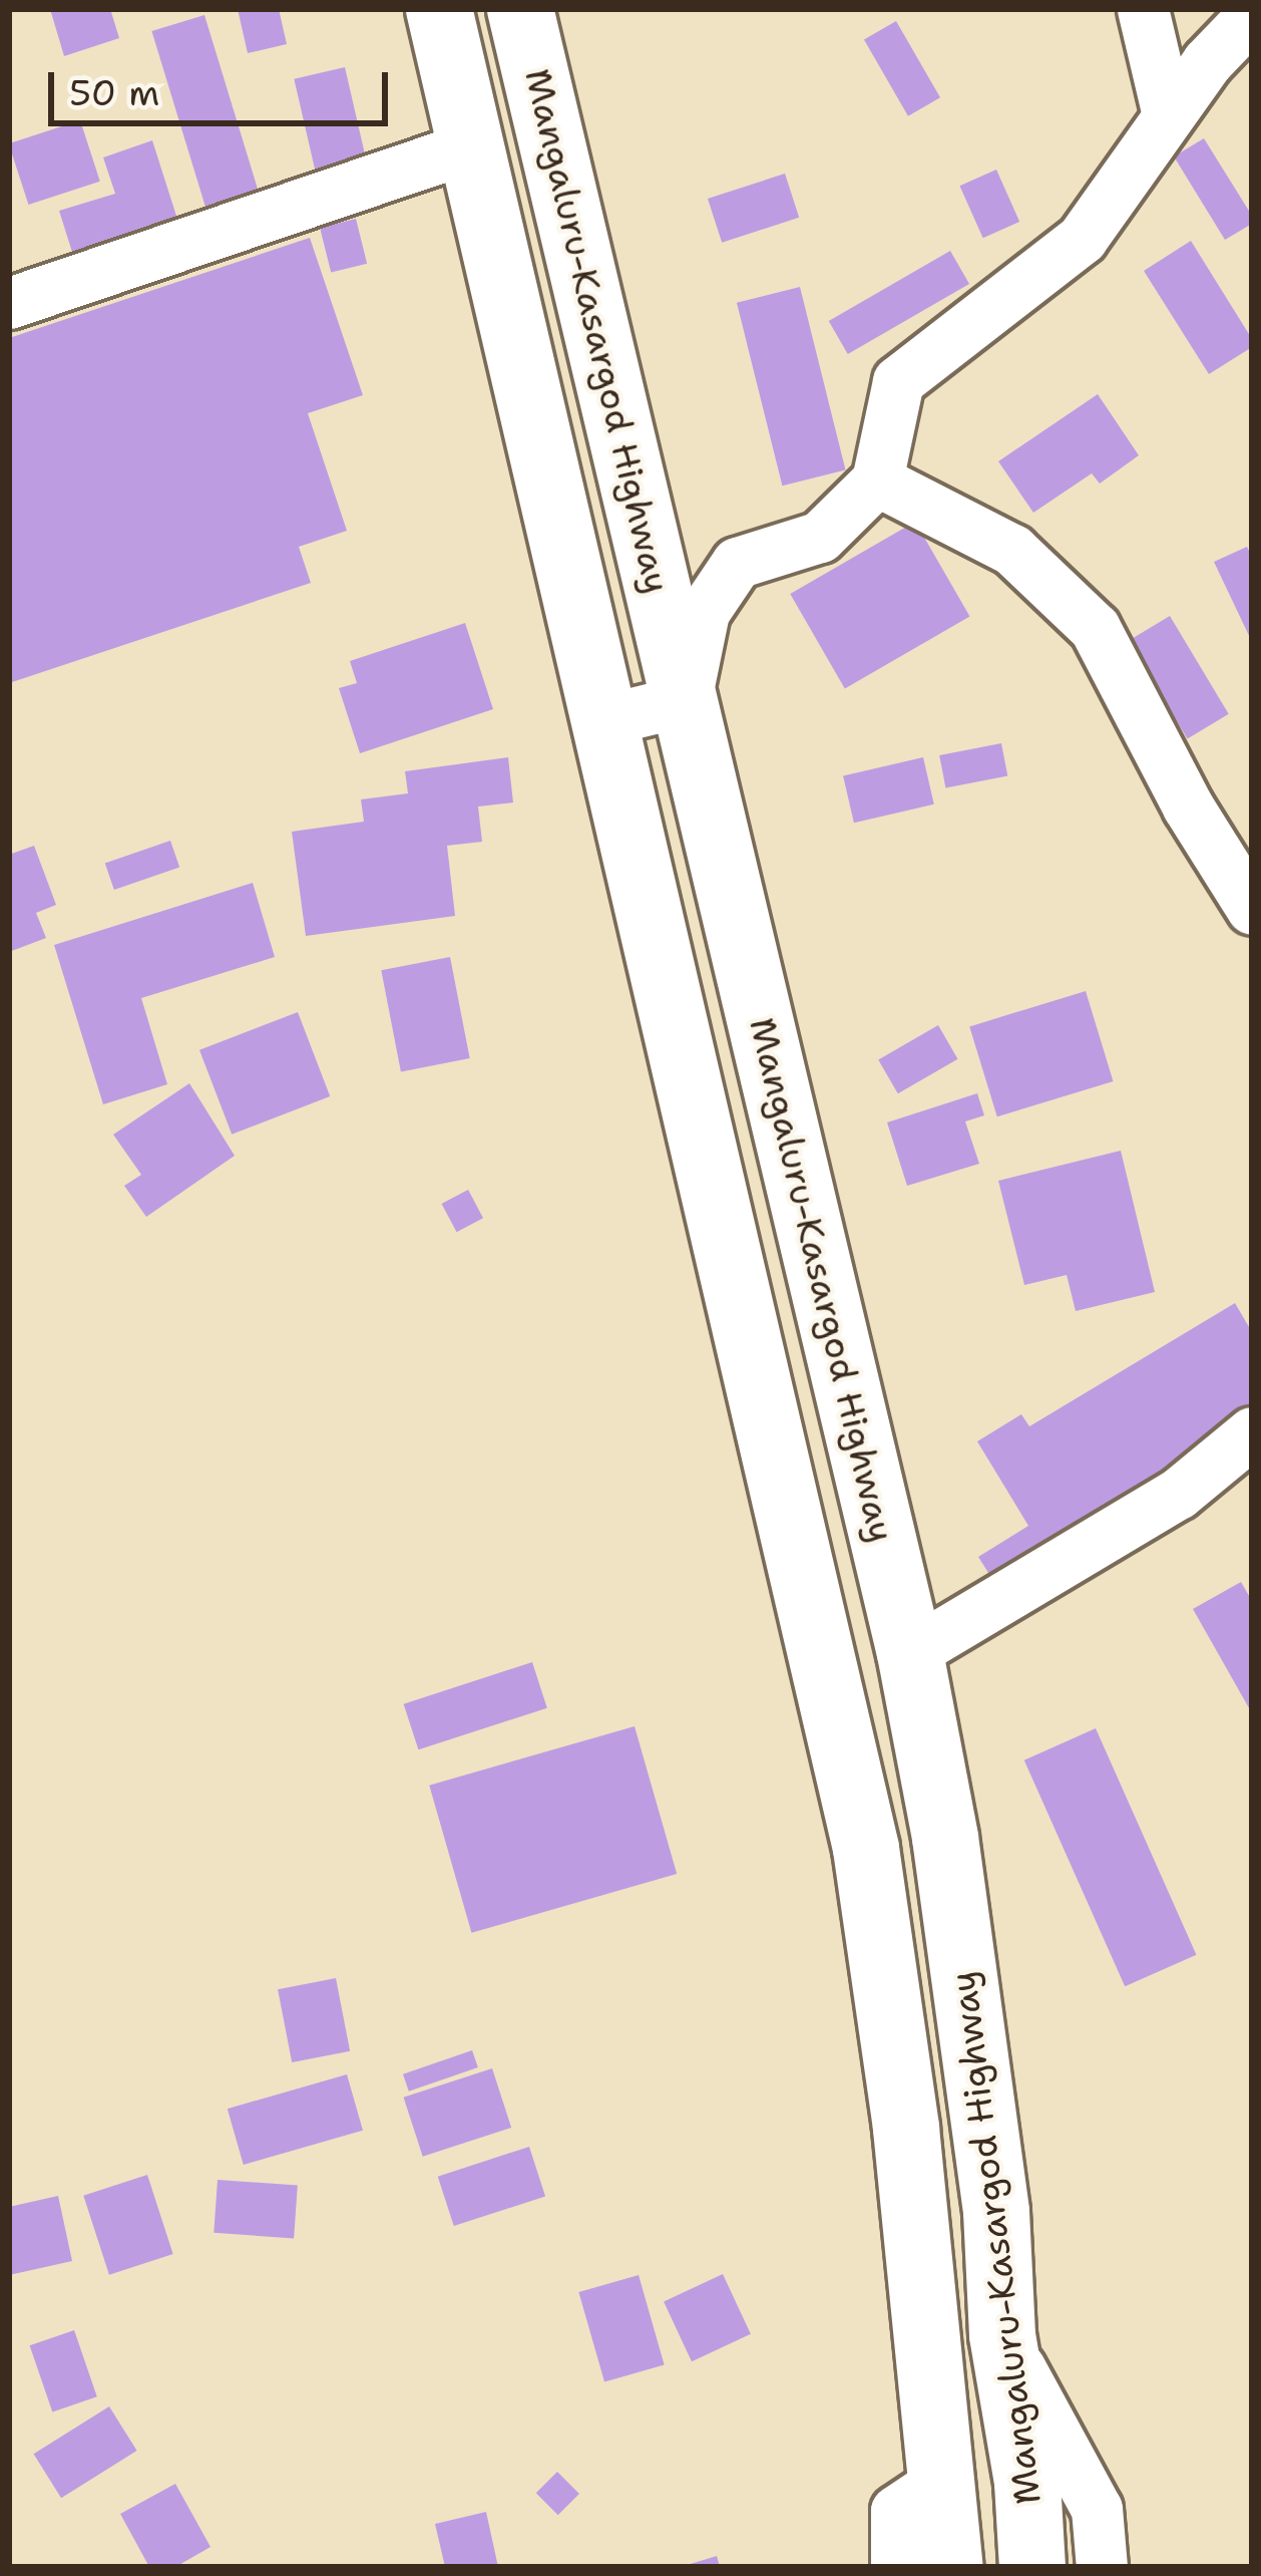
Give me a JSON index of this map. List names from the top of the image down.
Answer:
{
  "streets": {
    "highway": ["Mangaluru-Kasargod Highway"]
  },
  "scale_bar": "50 m"
}
